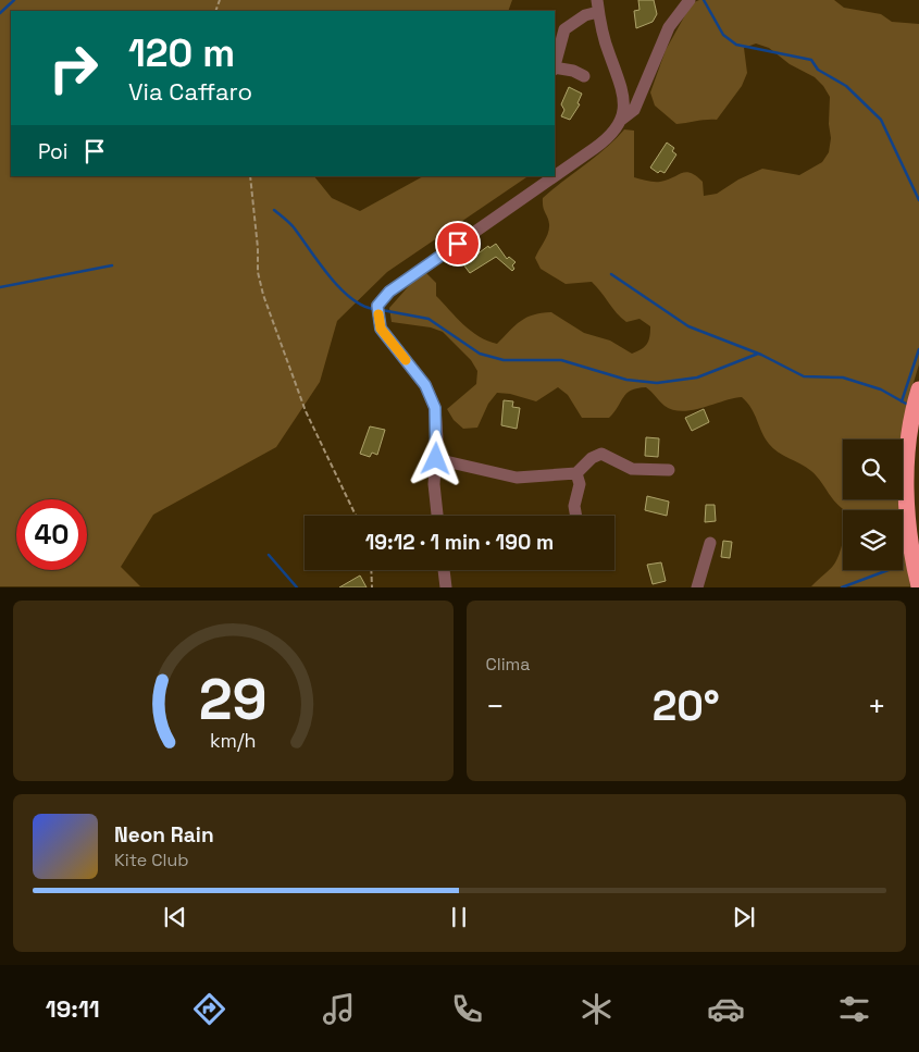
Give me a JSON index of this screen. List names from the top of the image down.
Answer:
{
  "page": {
    "turn": ["120 m", "Via Caffaro"],
    "then": "Poi",
    "limit": "40",
    "trip": "19:12 · 1 min · 190 m",
    "tile": "Clima",
    "heat": ["−", "20°", "+"],
    "song": ["Neon Rain", "Kite Club"],
    "tabs": "19:11",
    "gauge": ["29", "km/h"]
  }
}
